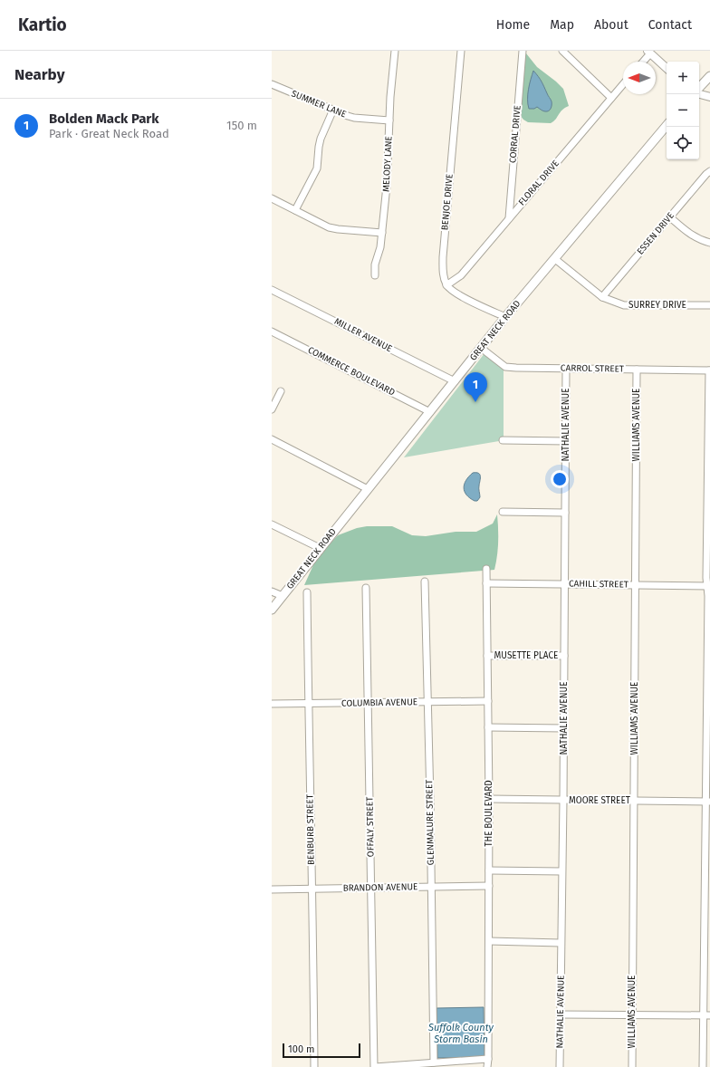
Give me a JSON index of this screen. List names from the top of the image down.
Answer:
{
  "streets": {
    "main road": ["GREAT NECK ROAD"],
    "street": [
      "SUMMER LANE",
      "CORRAL DRIVE",
      "MELODY LANE",
      "FLORAL DRIVE",
      "BENJOE DRIVE",
      "ESSEN DRIVE",
      "SURREY DRIVE",
      "MILLER AVENUE",
      "CARROL STREET",
      "COMMERCE BOULEVARD",
      "NATHALIE AVENUE",
      "WILLIAMS AVENUE",
      "CAHILL STREET",
      "MUSETTE PLACE",
      "COLUMBIA AVENUE",
      "MOORE STREET",
      "THE BOULEVARD",
      "GLENMALURE STREET",
      "OFFALY STREET",
      "BENBURB STREET",
      "BRANDON AVENUE"
    ]
  },
  "crossings": [
    ["SUMMER LANE", "MELODY LANE"],
    ["CORRAL DRIVE", "FLORAL DRIVE"],
    ["FLORAL DRIVE", "BENJOE DRIVE"],
    ["ESSEN DRIVE", "SURREY DRIVE"],
    ["SURREY DRIVE", "GREAT NECK ROAD"],
    ["GREAT NECK ROAD", "MILLER AVENUE"],
    ["GREAT NECK ROAD", "CARROL STREET"],
    ["GREAT NECK ROAD", "COMMERCE BOULEVARD"],
    ["CARROL STREET", "NATHALIE AVENUE"],
    ["CARROL STREET", "WILLIAMS AVENUE"],
    ["NATHALIE AVENUE", "CAHILL STREET"],
    ["NATHALIE AVENUE", "MUSETTE PLACE"],
    ["NATHALIE AVENUE", "MOORE STREET"],
    ["WILLIAMS AVENUE", "CAHILL STREET"],
    ["WILLIAMS AVENUE", "MOORE STREET"],
    ["CAHILL STREET", "THE BOULEVARD"],
    ["MUSETTE PLACE", "THE BOULEVARD"],
    ["COLUMBIA AVENUE", "THE BOULEVARD"],
    ["COLUMBIA AVENUE", "GLENMALURE STREET"],
    ["COLUMBIA AVENUE", "OFFALY STREET"],
    ["COLUMBIA AVENUE", "BENBURB STREET"],
    ["MOORE STREET", "THE BOULEVARD"],
    ["THE BOULEVARD", "BRANDON AVENUE"],
    ["GLENMALURE STREET", "BRANDON AVENUE"],
    ["OFFALY STREET", "BRANDON AVENUE"],
    ["BENBURB STREET", "BRANDON AVENUE"]
  ],
  "water": ["Suffolk County Storm Basin"],
  "scale_bar": "100 m",
  "north": "left",
  "page": {
    "header": "Kartio",
    "nav": [
      "Home",
      "Map",
      "About",
      "Contact"
    ],
    "heading": "Nearby",
    "map_buttons": ["+", "−"],
    "list": [
      {
        "mark": "1",
        "name": "Bolden Mack Park",
        "note": "Park · Great Neck Road",
        "value": "150 m"
      }
    ],
    "pins": "1",
    "scale": "100 m"
  }
}
